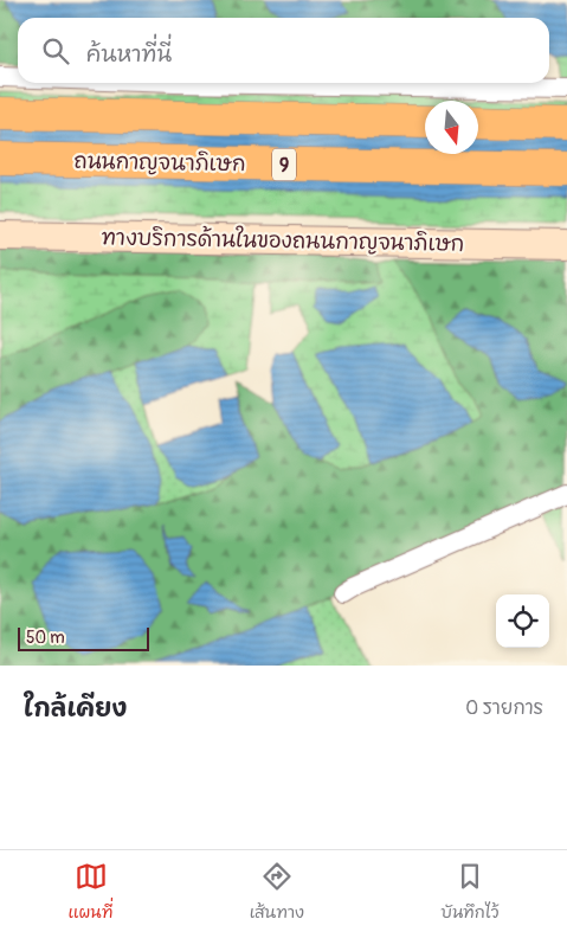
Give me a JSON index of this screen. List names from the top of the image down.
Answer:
{
  "streets": {
    "highway": ["ถนนกาญจนาภิเษก", "9"],
    "main road": ["ทางบริการด้านในของถนนกาญจนาภิเษก"]
  },
  "scale_bar": "50 m",
  "north": "bottom",
  "page": {
    "search": "ค้นหาที่นี่",
    "scale": "50 m",
    "heading": ["ใกล้เคียง", "0 รายการ"],
    "nav": ["แผนที่", "เส้นทาง", "บันทึกไว้"]
  }
}
